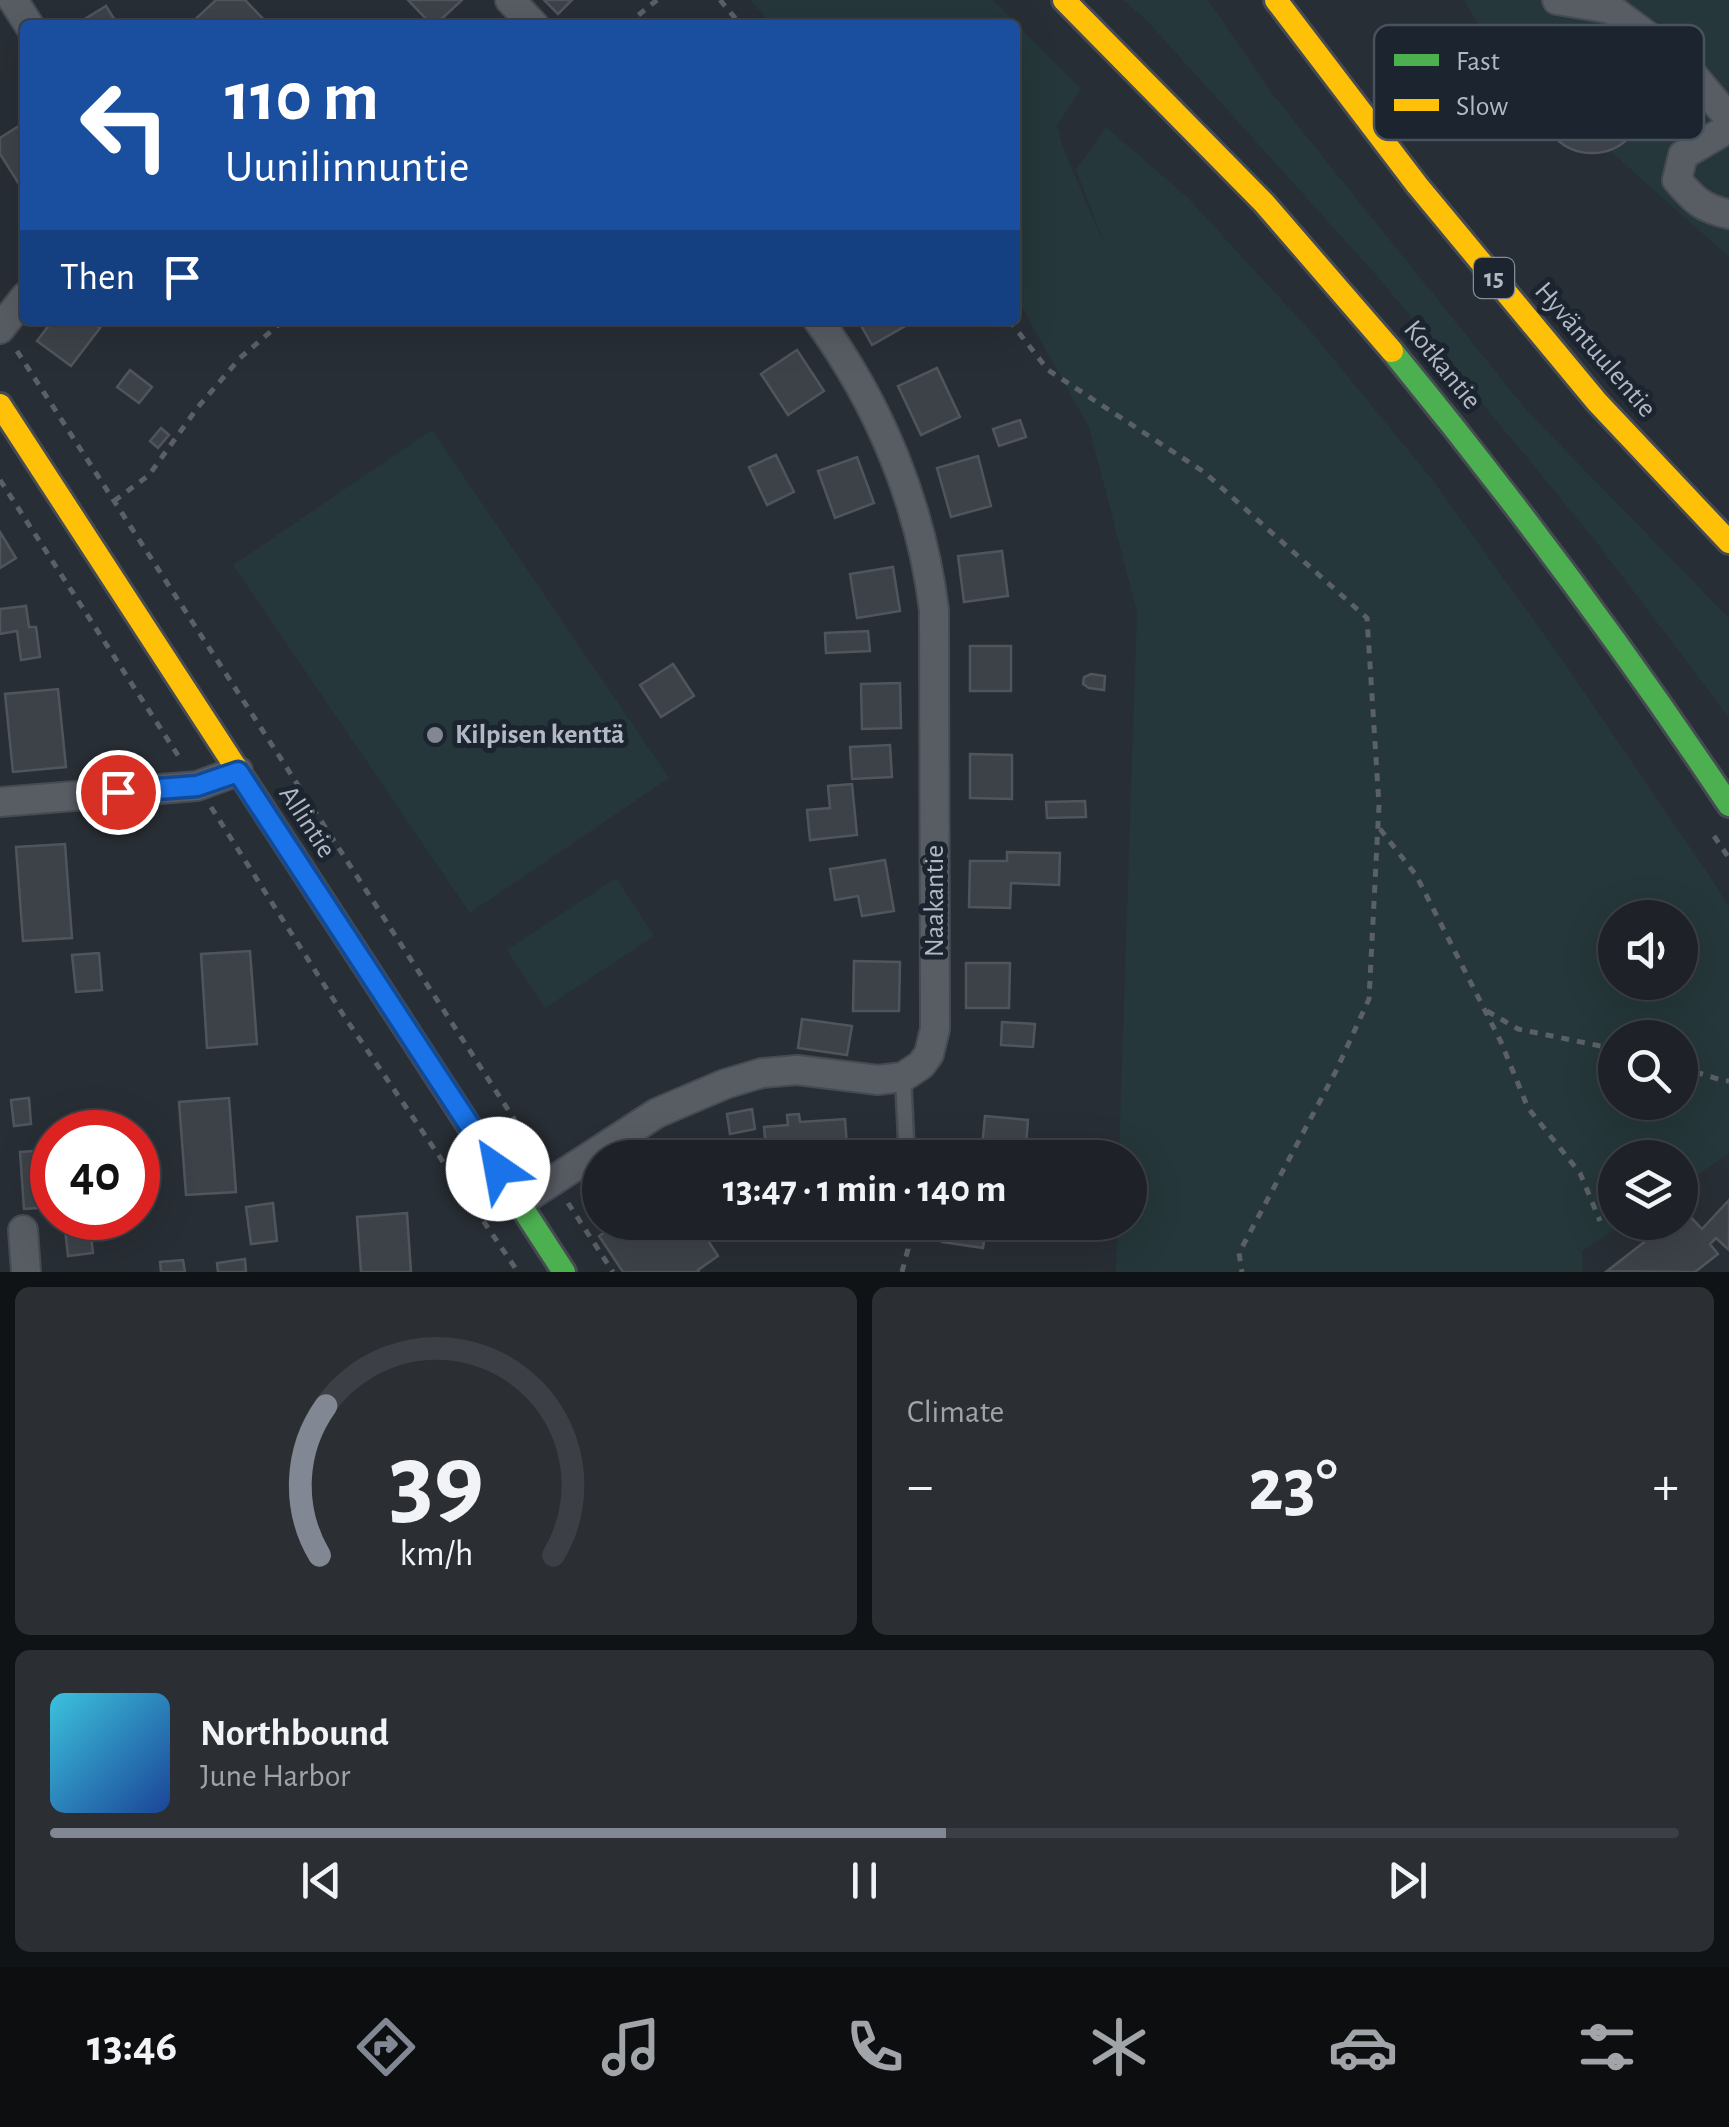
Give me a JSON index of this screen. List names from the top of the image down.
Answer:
{
  "streets": {
    "main road": [
      "15",
      "Hyväntuulentie",
      "Kotkantie",
      "Allintie"
    ],
    "street": ["Naakantie"]
  },
  "places": ["Kilpisen kenttä"],
  "legend": ["Fast", "Slow"],
  "page": {
    "turn": ["110 m", "Uunilinnuntie"],
    "then": "Then",
    "limit": "40",
    "trip": "13:47 · 1 min · 140 m",
    "tile": "Climate",
    "heat": ["−", "23°", "+"],
    "song": ["Northbound", "June Harbor"],
    "tabs": "13:46",
    "gauge": ["39", "km/h"]
  }
}
